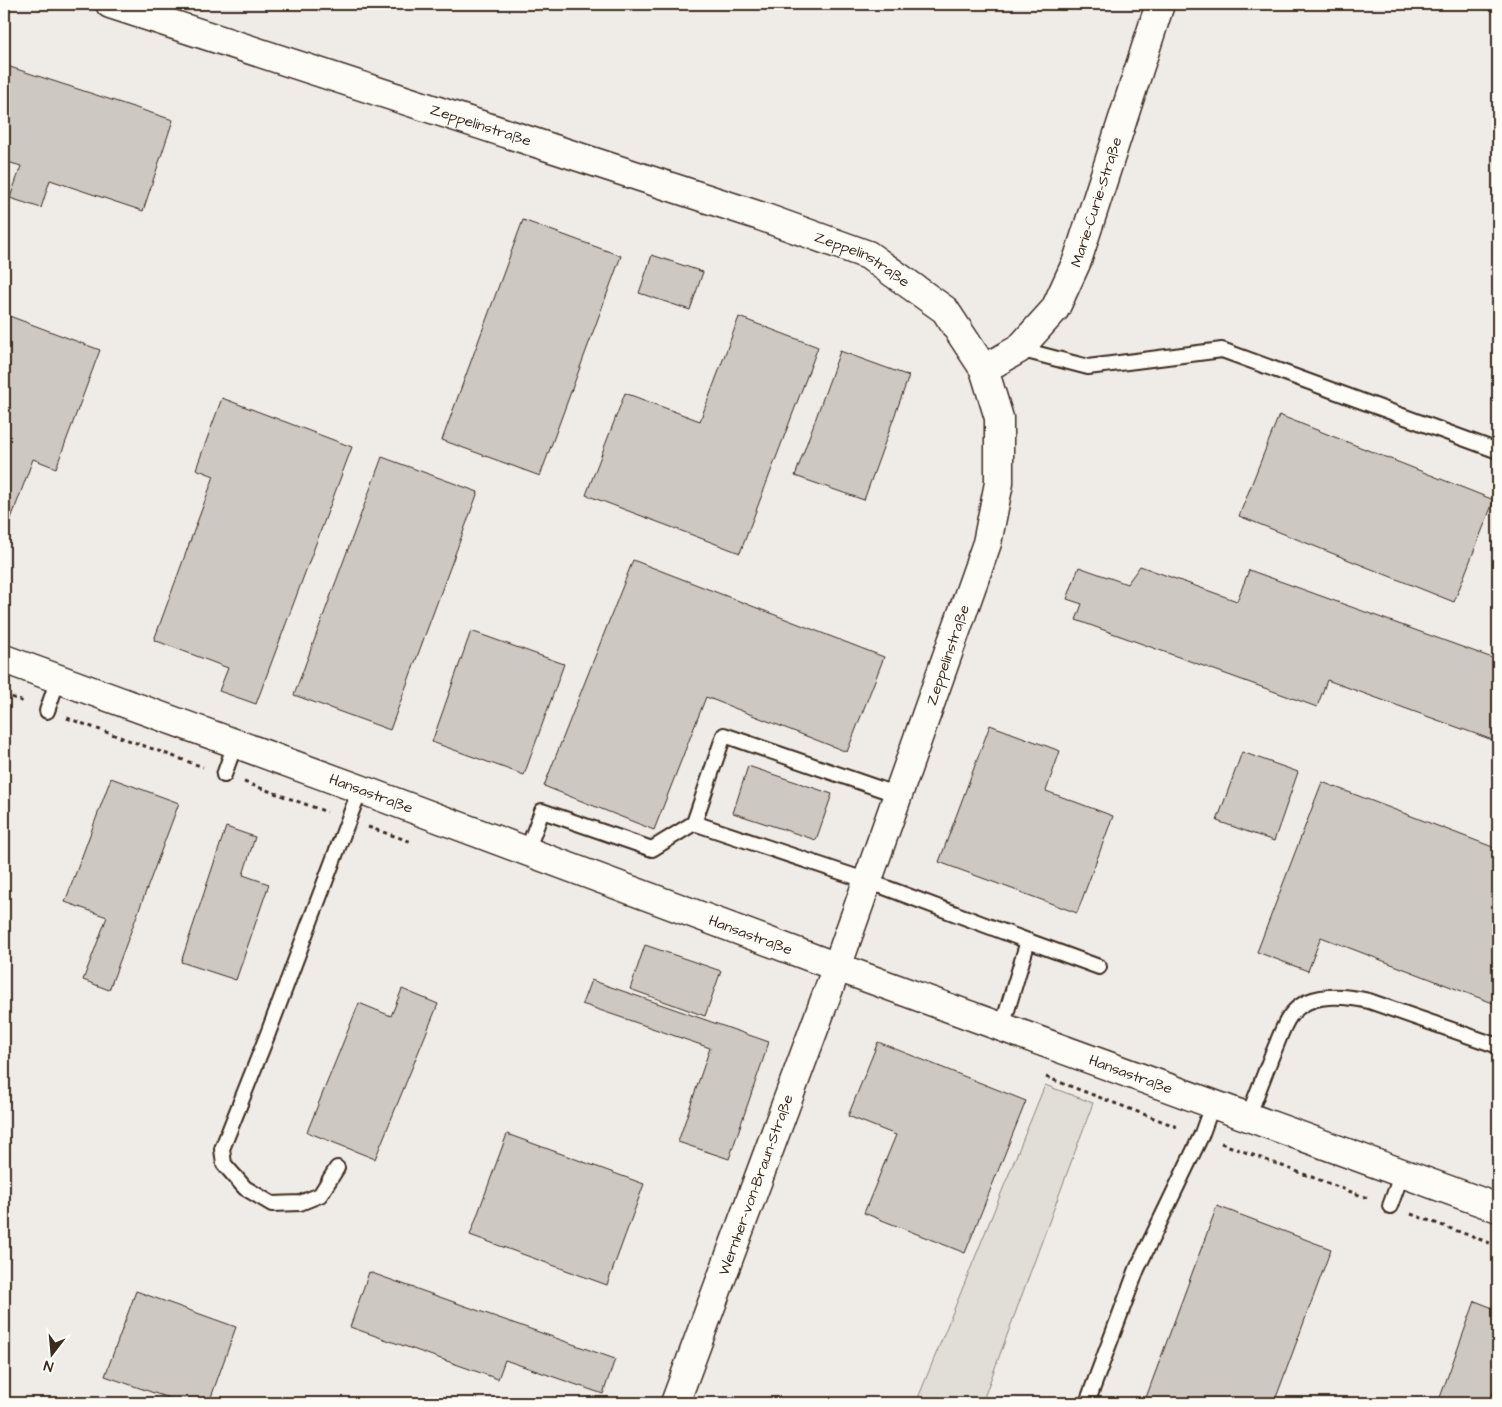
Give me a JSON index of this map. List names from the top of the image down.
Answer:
{
  "streets": {
    "street": [
      "Zeppelinstraße",
      "Marie-Curie-Straße",
      "Hansastraße",
      "Wernher-von-Braun-Straße"
    ]
  },
  "crossings": [
    ["Zeppelinstraße", "Marie-Curie-Straße"],
    ["Zeppelinstraße", "Hansastraße"],
    ["Zeppelinstraße", "Wernher-von-Braun-Straße"],
    ["Hansastraße", "Wernher-von-Braun-Straße"]
  ],
  "north": "bottom"
}
